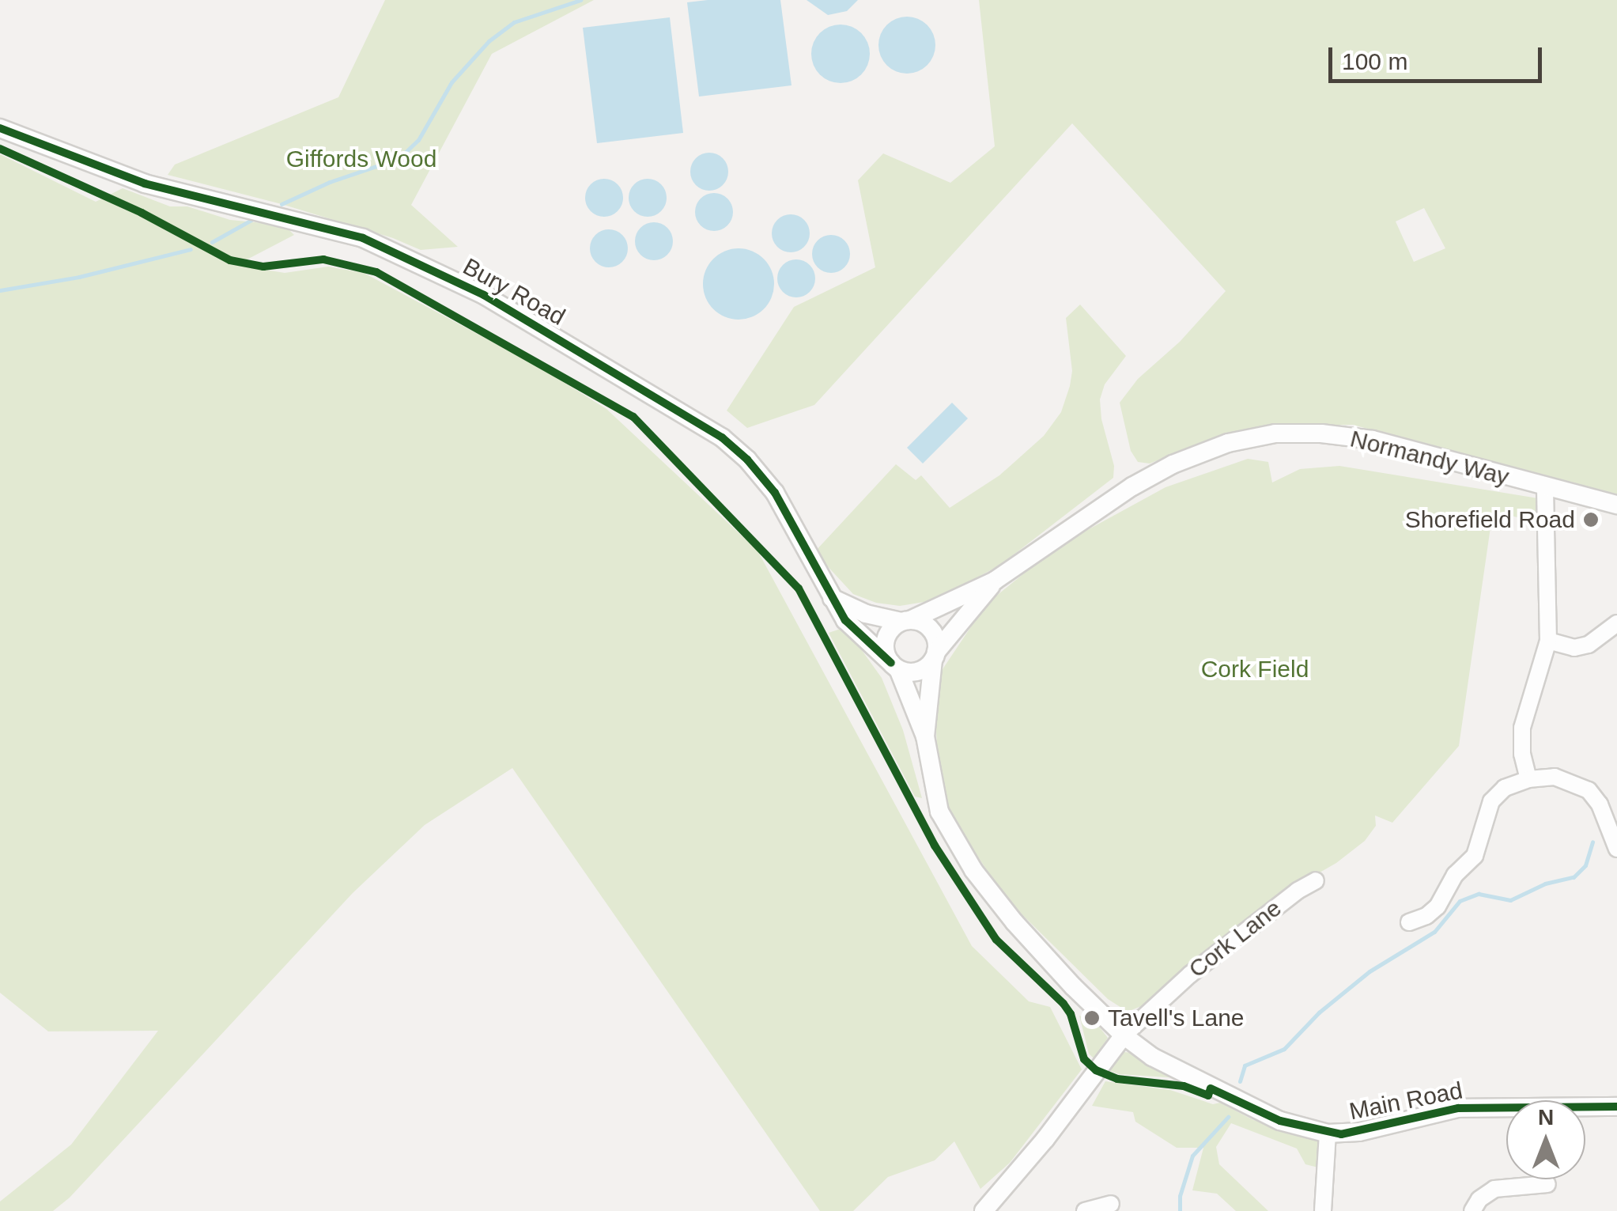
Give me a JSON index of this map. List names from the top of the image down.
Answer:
{
  "streets": {
    "street": [
      "Bury Road",
      "Normandy Way",
      "Cork Lane",
      "Main Road"
    ]
  },
  "crossings": [
    ["Bury Road", "Normandy Way"],
    ["Cork Lane", "Main Road"]
  ],
  "parks": ["Giffords Wood", "Cork Field"],
  "places": ["Shorefield Road", "Tavell's Lane"],
  "scale_bar": "100 m",
  "north": "top"
}
